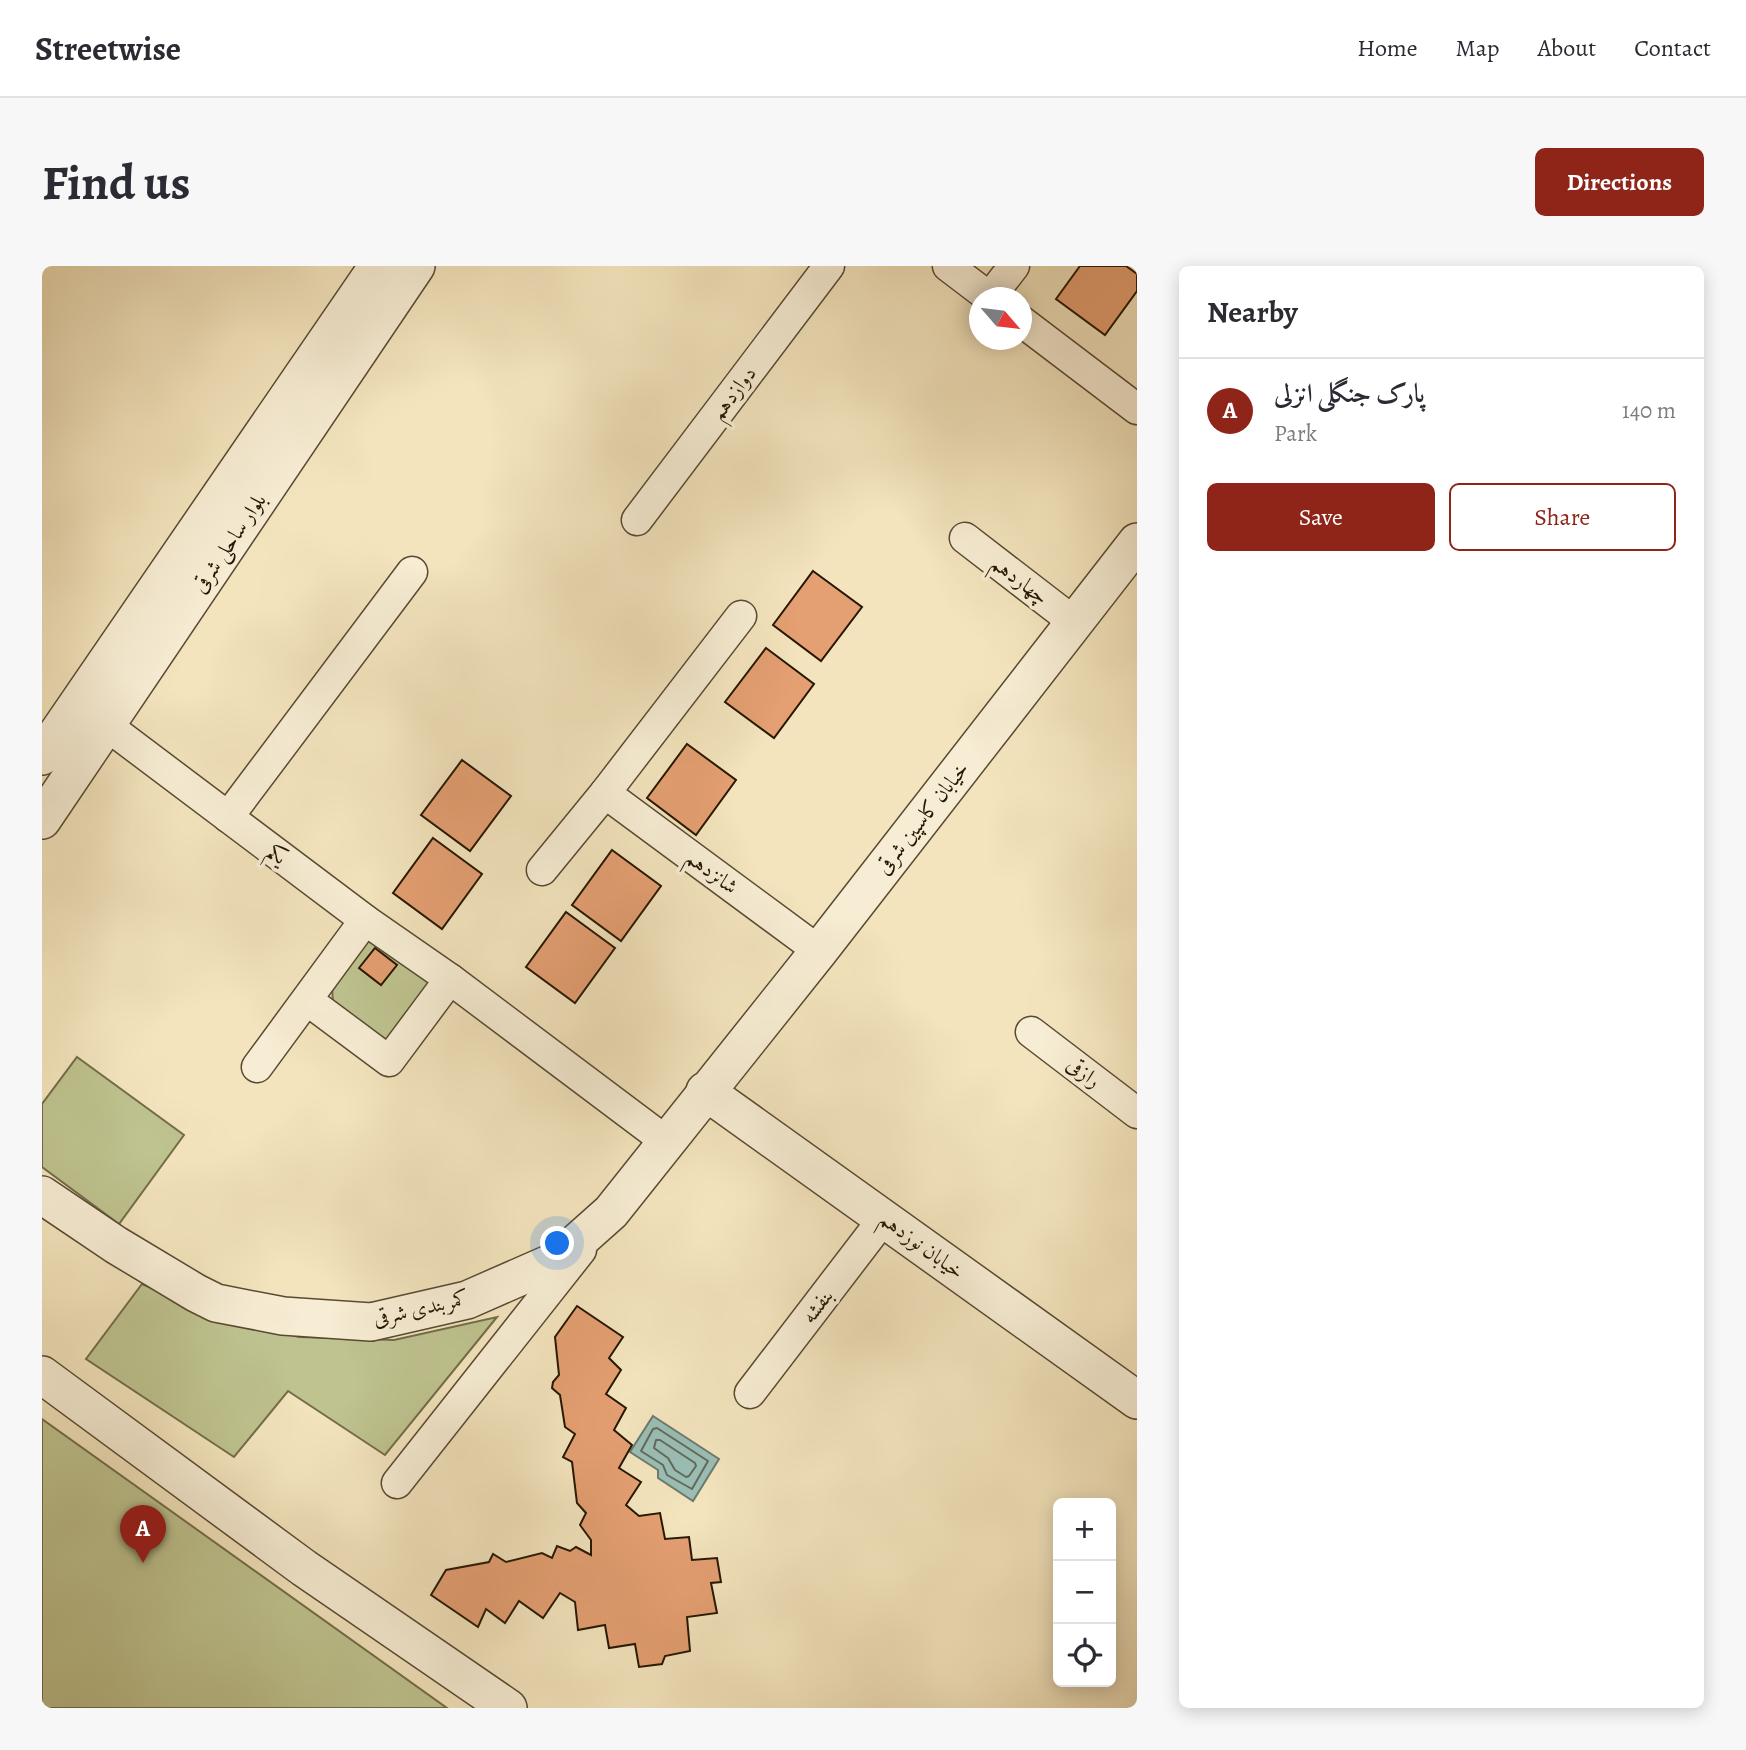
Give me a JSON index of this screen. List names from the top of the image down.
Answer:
{
  "streets": {
    "street": [
      "دوازدهم",
      "بلوار ساحلی شرقی",
      "چهاردهم",
      "خیابان کاسپین شرقی",
      "یکم",
      "شانزدهم",
      "رازقی",
      "خیابان نوزدهم",
      "بنفشه",
      "کمربندی شرقی"
    ]
  },
  "crossings": [
    ["بلوار ساحلی شرقی", "یکم"],
    ["چهاردهم", "خیابان کاسپین شرقی"],
    ["خیابان کاسپین شرقی", "شانزدهم"],
    ["خیابان کاسپین شرقی", "خیابان نوزدهم"],
    ["خیابان کاسپین شرقی", "کمربندی شرقی"],
    ["یکم", "کمربندی شرقی"],
    ["خیابان نوزدهم", "بنفشه"],
    ["خیابان نوزدهم", "کمربندی شرقی"]
  ],
  "north": "bottom right",
  "page": {
    "header": "Streetwise",
    "nav": [
      "Home",
      "Map",
      "About",
      "Contact"
    ],
    "buttons": [
      "Directions",
      ["Save", "Share"]
    ],
    "title": "Find us",
    "heading": "Nearby",
    "list": [
      {
        "mark": "A",
        "name": "پارک جنگلی انزلی",
        "note": "Park",
        "value": "140 m"
      }
    ],
    "map_buttons": ["+", "−"],
    "pins": "A"
  }
}
